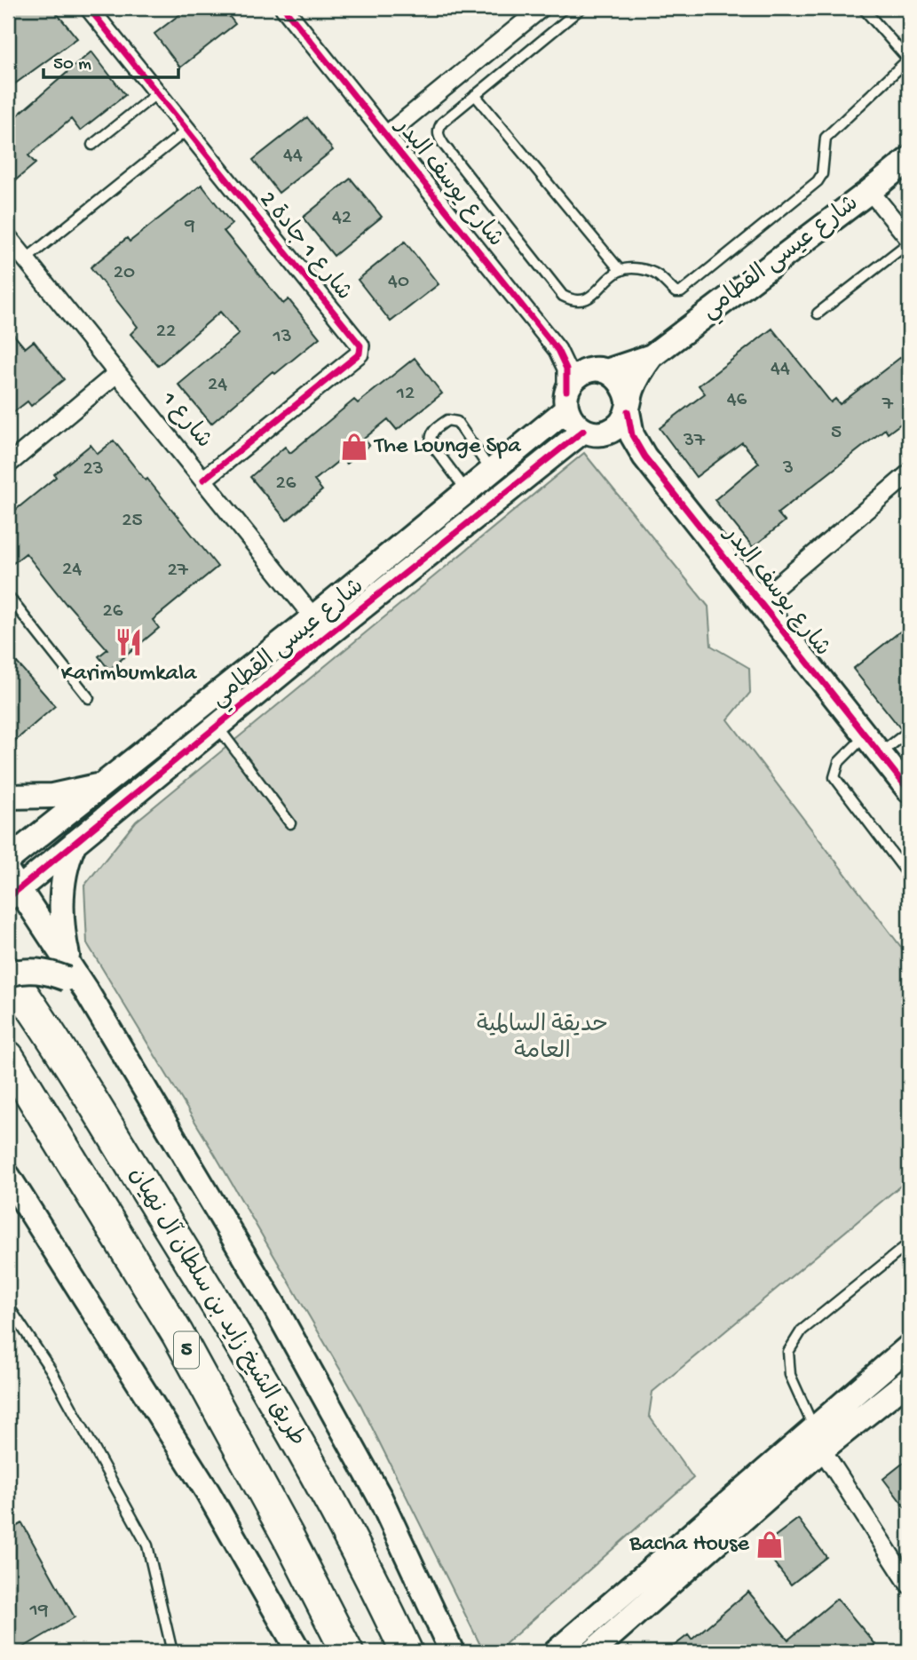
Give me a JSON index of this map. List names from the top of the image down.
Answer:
{
  "streets": {
    "highway": ["طريق الشيخ زايد بن سلطان آل نهيان", "5"],
    "street": [
      "شارع يوسف البدر",
      "شارع 1 جادة 2",
      "شارع عيسى القطامي",
      "شارع 1"
    ]
  },
  "crossings": [
    ["شارع يوسف البدر", "شارع عيسى القطامي"],
    ["شارع 1 جادة 2", "شارع 1"],
    ["شارع عيسى القطامي", "شارع 1"]
  ],
  "parks": ["حديقة السالمية العامة"],
  "places": {
    "shop": ["The Lounge Spa", "Bacha House"],
    "restaurant": ["Karimbumkala"]
  },
  "house_numbers": [
    "44",
    "42",
    "9",
    "20",
    "40",
    "22",
    "13",
    "44",
    "24",
    "12",
    "46",
    "7",
    "5",
    "37",
    "3",
    "23",
    "26",
    "25",
    "24",
    "27",
    "26",
    "19"
  ],
  "scale_bar": "50 m"
}
